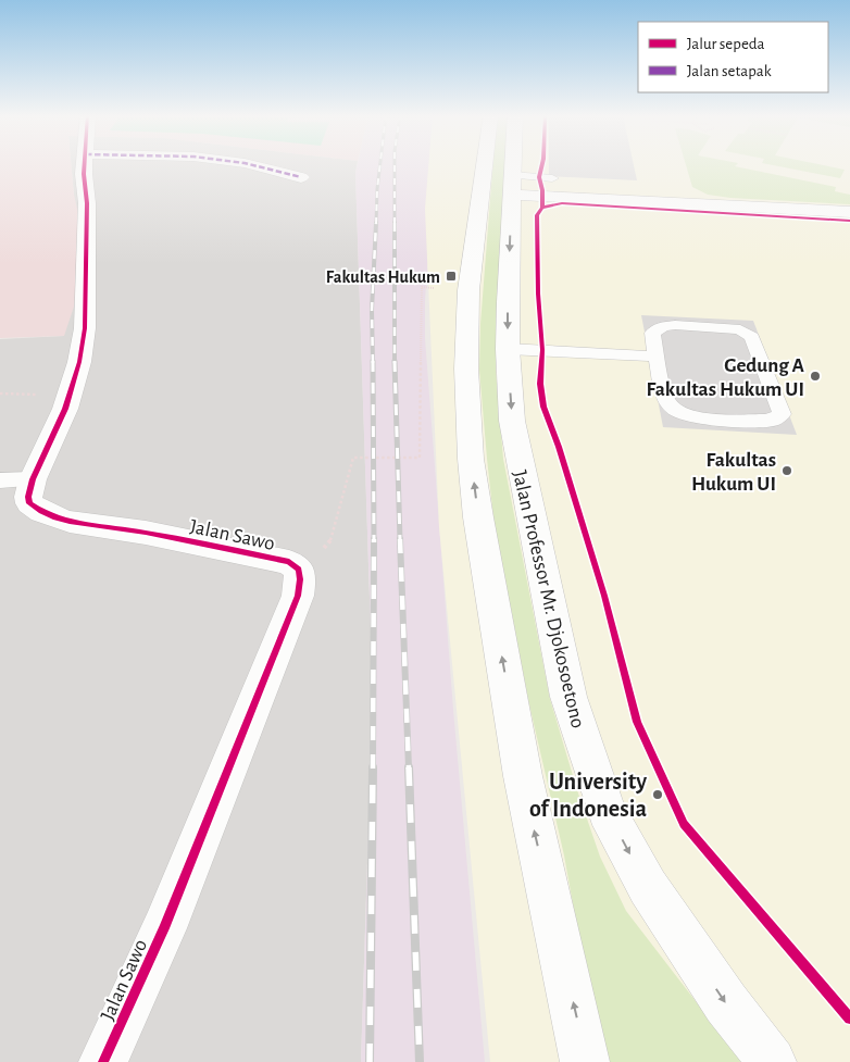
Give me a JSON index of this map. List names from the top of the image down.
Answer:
{
  "streets": {
    "street": ["Jalan Sawo", "Jalan Professor Mr. Djokosoetono"]
  },
  "places": {
    "transit": ["Fakultas Hukum"],
    "other": ["Gedung A Fakultas Hukum UI", "Fakultas Hukum UI", "University of Indonesia"]
  },
  "legend": ["Jalur sepeda", "Jalan setapak"]
}
